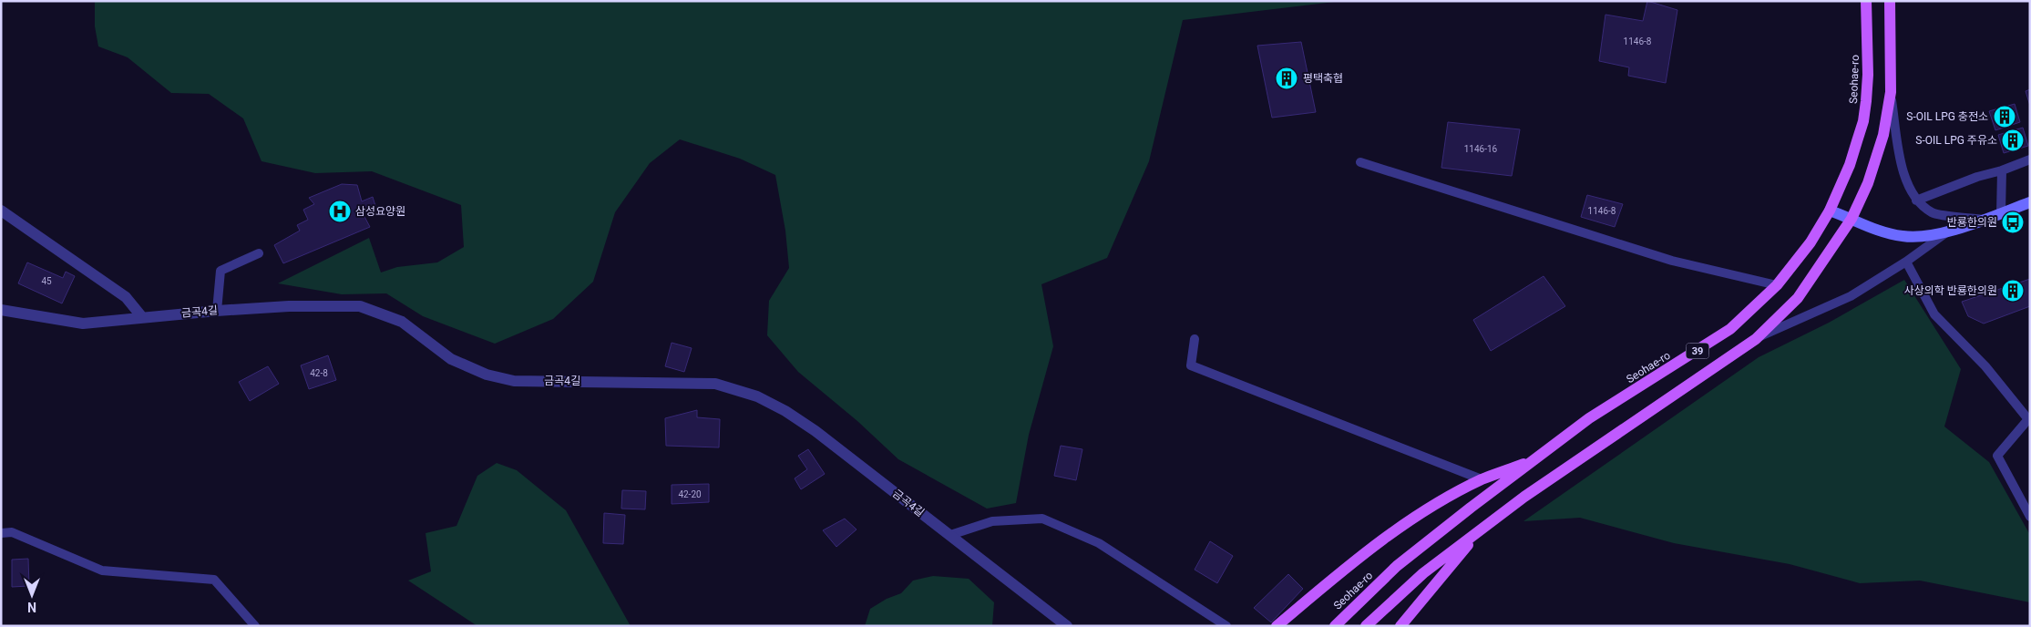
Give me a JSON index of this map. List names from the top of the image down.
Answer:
{
  "streets": {
    "main road": ["Seohae-ro", "39"],
    "street": ["금곡4길"]
  },
  "places": {
    "building": [
      "평택축협",
      "S-OIL LPG 충전소",
      "S-OIL LPG 주유소",
      "사상의학 반룡한의원"
    ],
    "hospital": ["삼성요양원"],
    "bus stop": ["반룡한의원"]
  },
  "house_numbers": [
    "1146-8",
    "1146-16",
    "1146-8",
    "45",
    "42-8",
    "42-20"
  ],
  "north": "bottom"
}
